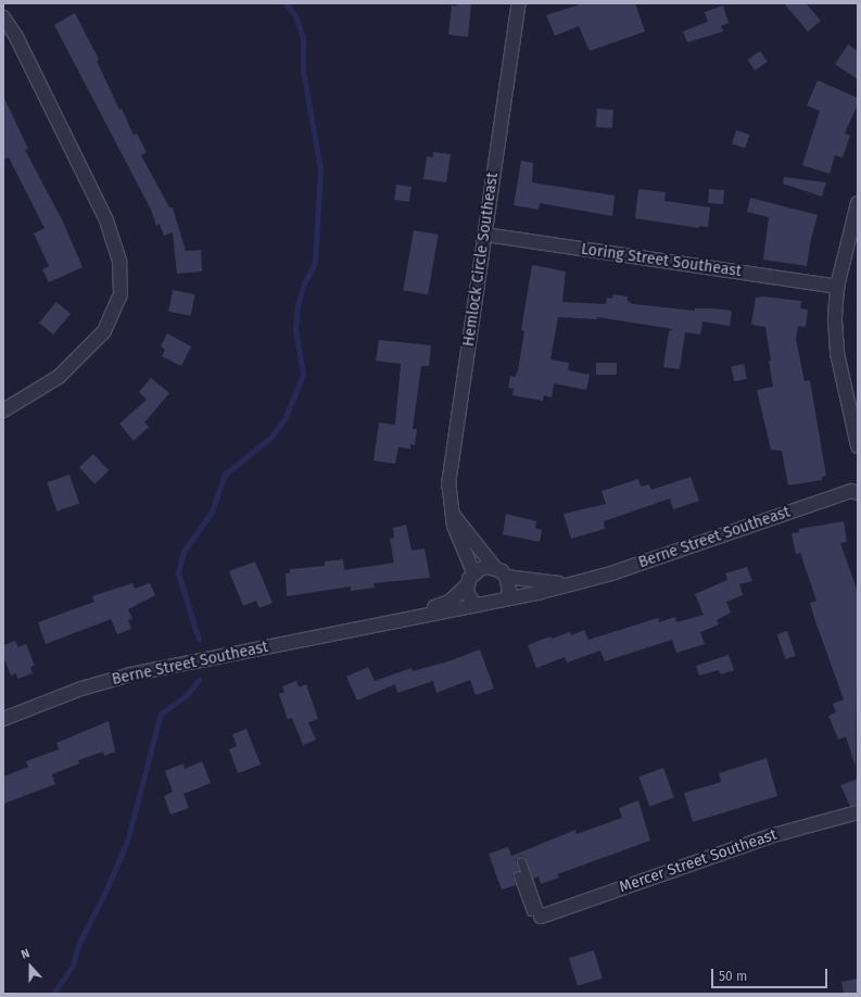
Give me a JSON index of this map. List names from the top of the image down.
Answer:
{
  "streets": {
    "street": [
      "Hemlock Circle Southeast",
      "Loring Street Southeast",
      "Berne Street Southeast",
      "Mercer Street Southeast"
    ]
  },
  "crossings": [
    ["Hemlock Circle Southeast", "Loring Street Southeast"],
    ["Hemlock Circle Southeast", "Berne Street Southeast"]
  ],
  "scale_bar": "50 m",
  "north": "top"
}
